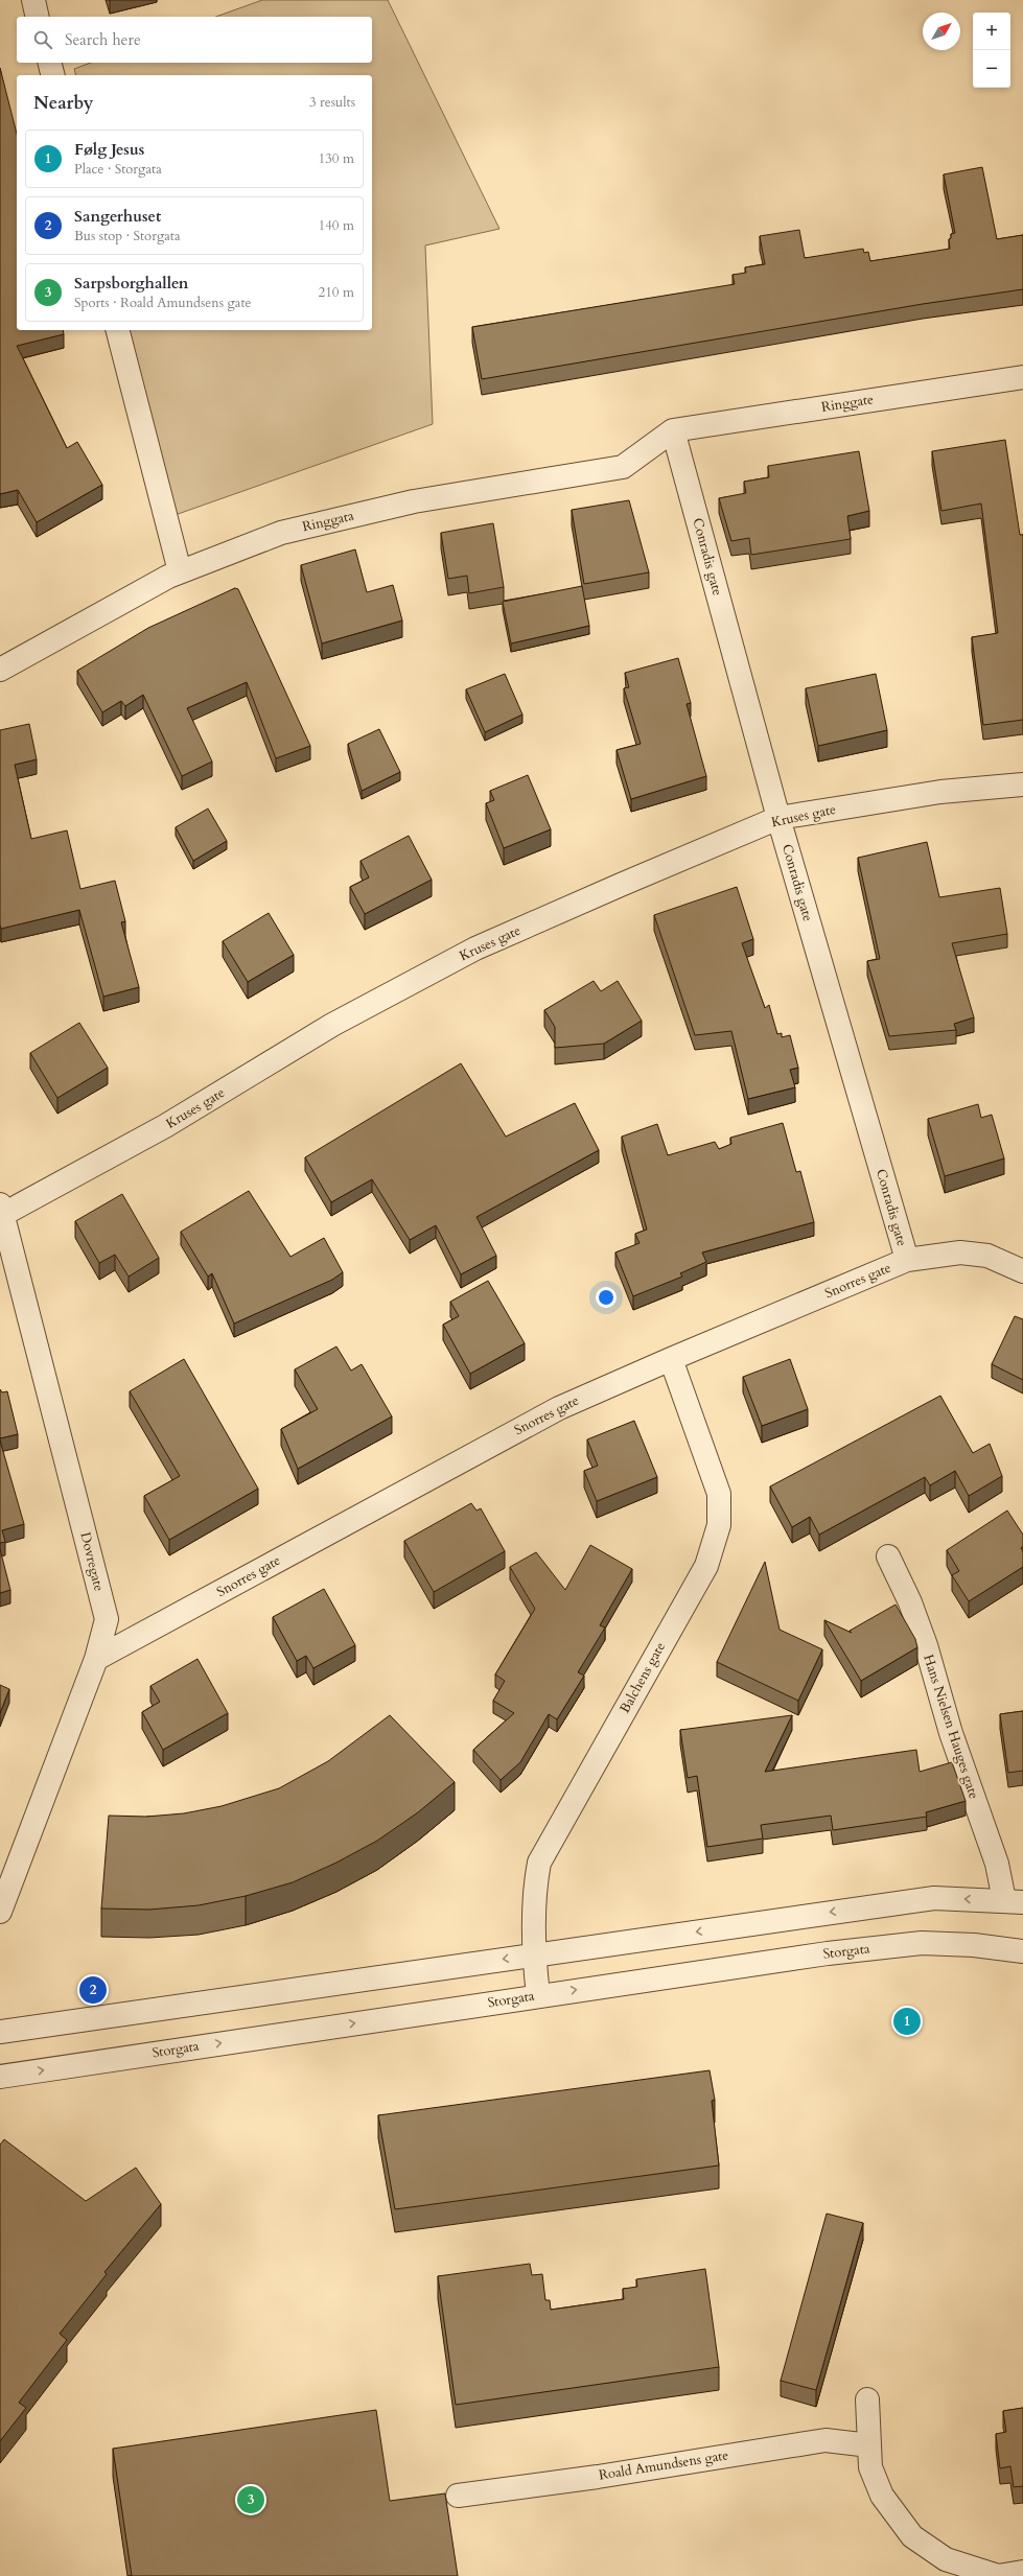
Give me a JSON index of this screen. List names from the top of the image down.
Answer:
{
  "streets": {
    "street": [
      "Ringgate",
      "Ringgata",
      "Conradis gate",
      "Kruses gate",
      "Snorres gate",
      "Dovregate",
      "Balchens gate",
      "Hans Nielsen Hauges gate",
      "Storgata",
      "Roald Amundsens gate"
    ]
  },
  "crossings": [
    ["Ringgate", "Ringgata"],
    ["Ringgate", "Conradis gate"],
    ["Ringgata", "Conradis gate"],
    ["Conradis gate", "Kruses gate"],
    ["Conradis gate", "Snorres gate"],
    ["Kruses gate", "Dovregate"],
    ["Snorres gate", "Dovregate"],
    ["Snorres gate", "Balchens gate"],
    ["Balchens gate", "Storgata"]
  ],
  "north": "top right",
  "page": {
    "map_buttons": ["+", "−"],
    "search": "Search here",
    "heading": ["Nearby", "3 results"],
    "list": [
      {
        "mark": "1",
        "name": "Følg Jesus",
        "note": "Place · Storgata",
        "value": "130 m"
      },
      {
        "mark": "2",
        "name": "Sangerhuset",
        "note": "Bus stop · Storgata",
        "value": "140 m"
      },
      {
        "mark": "3",
        "name": "Sarpsborghallen",
        "note": "Sports · Roald Amundsens gate",
        "value": "210 m"
      }
    ],
    "pins": ["2", "1", "3"]
  }
}
